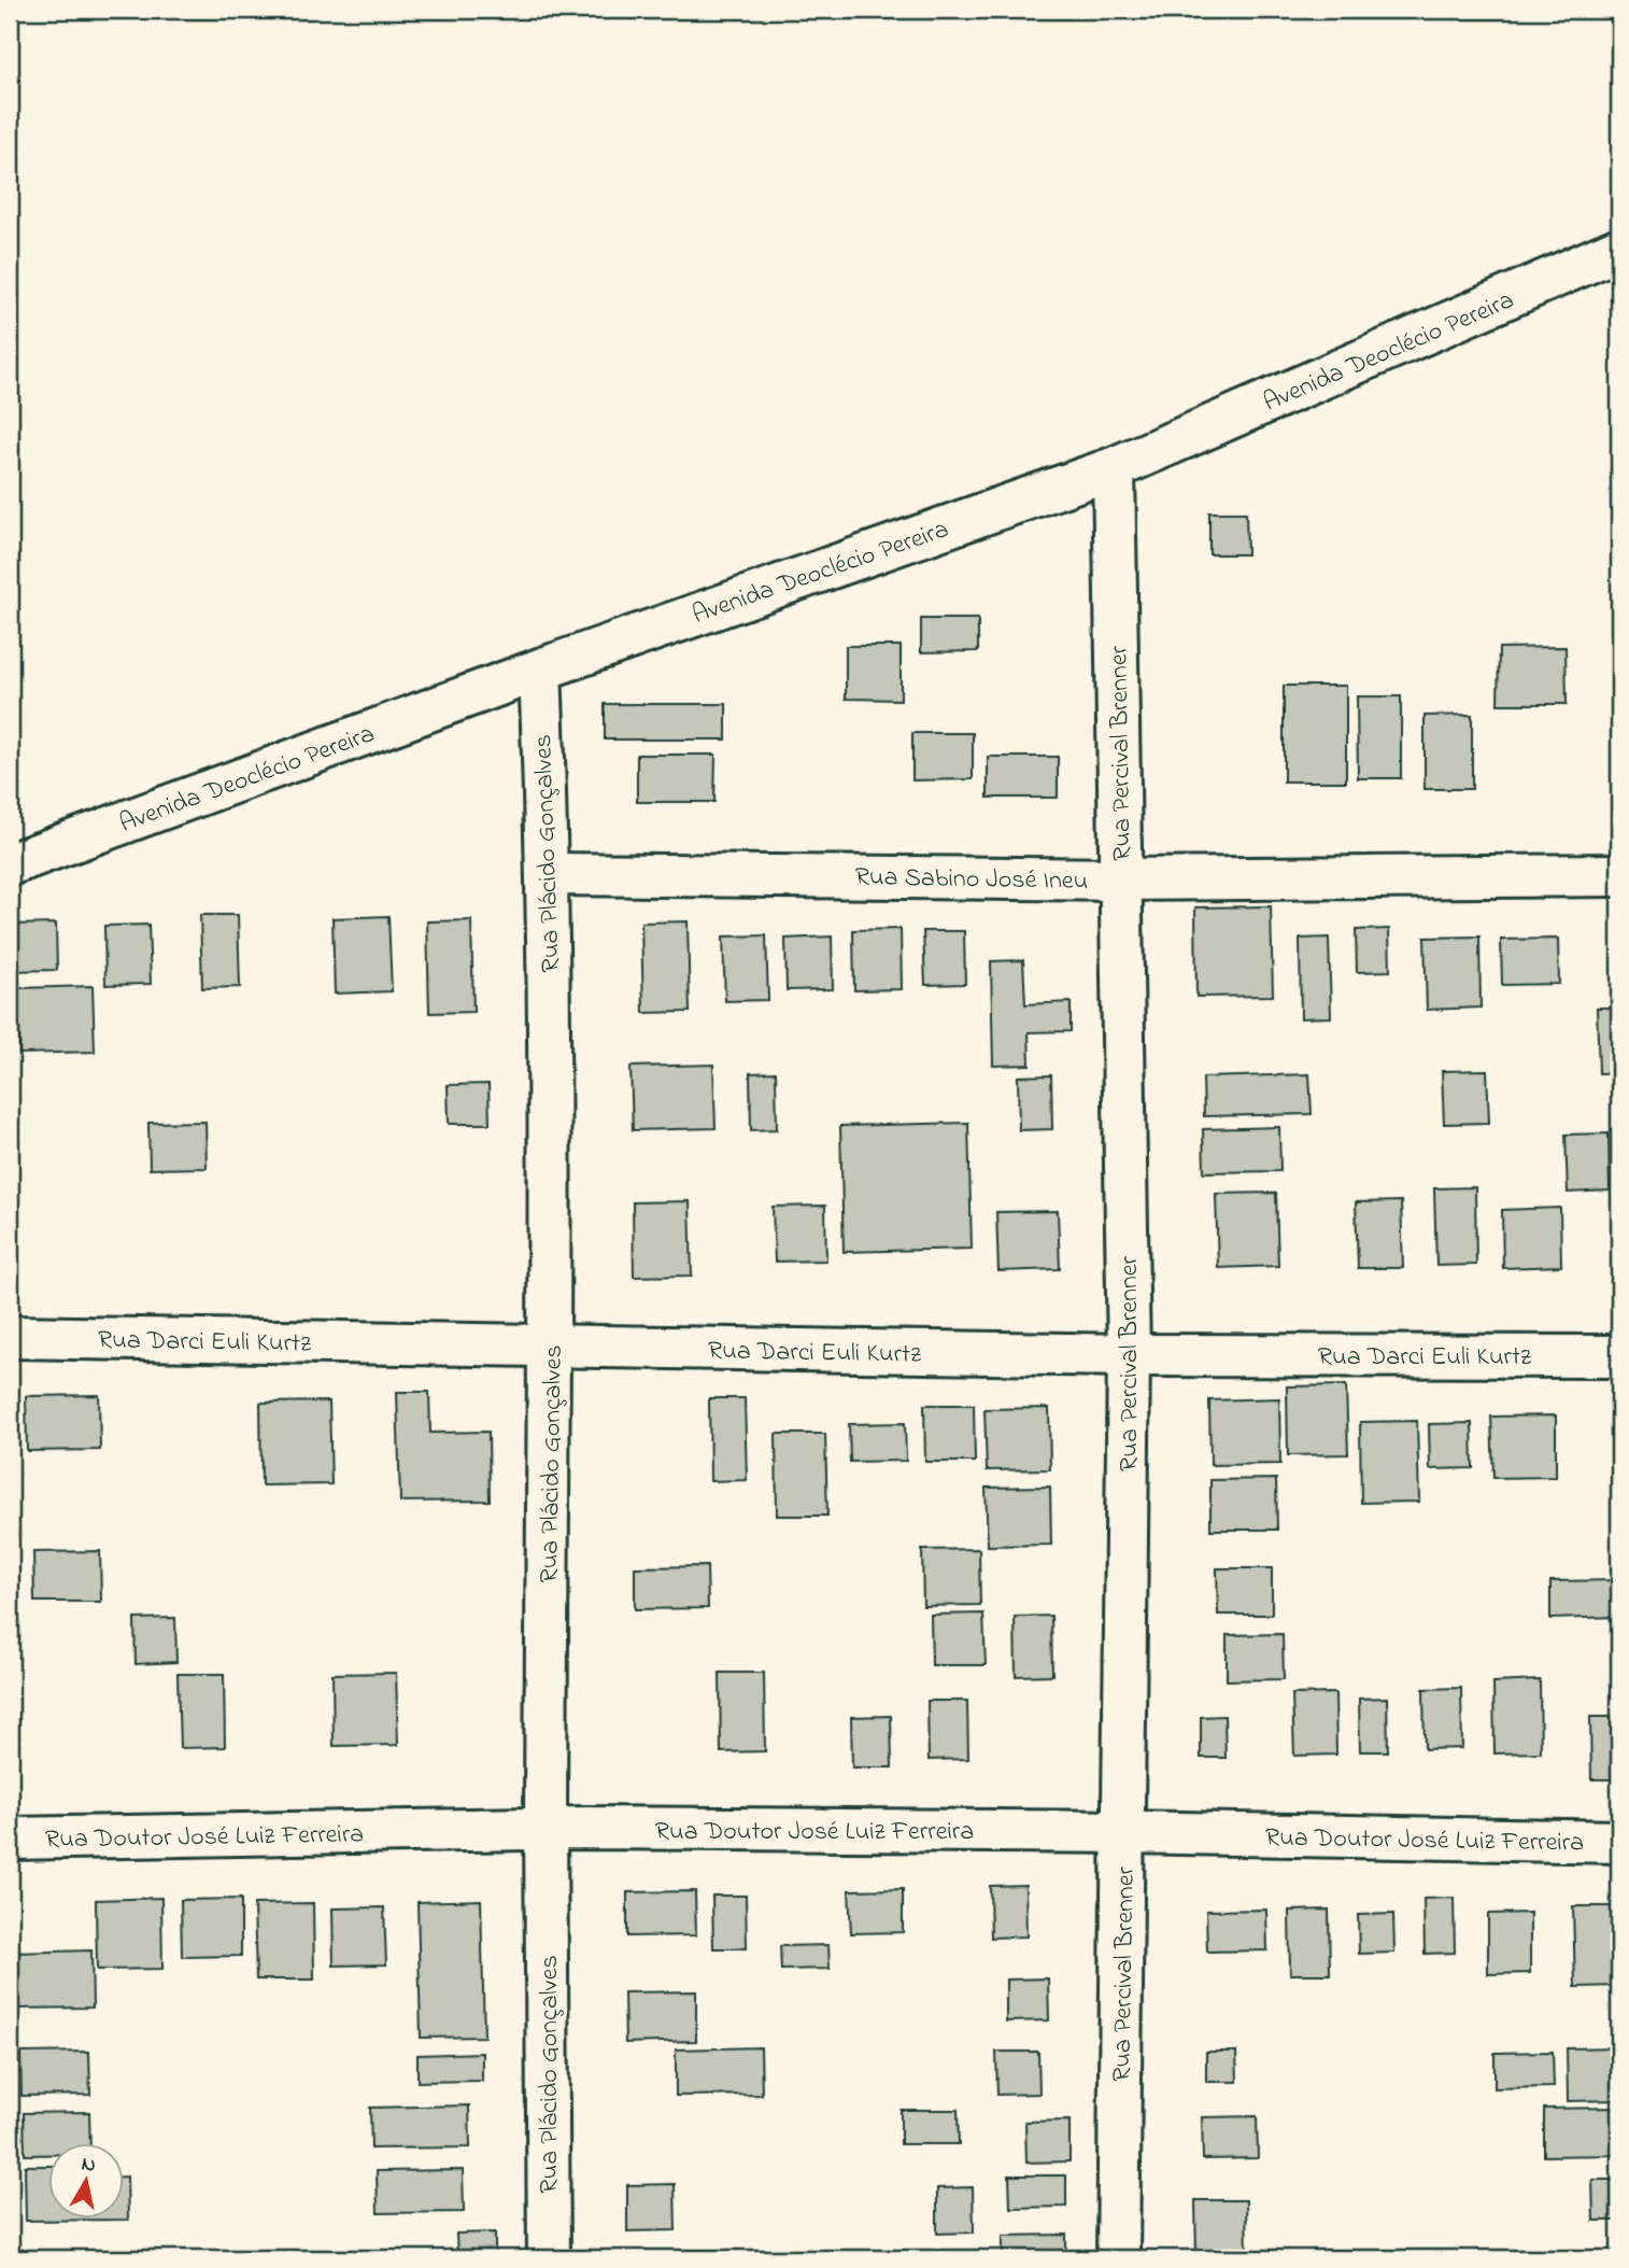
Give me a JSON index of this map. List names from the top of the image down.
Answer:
{
  "streets": {
    "street": [
      "Avenida Deoclécio Pereira",
      "Rua Percival Brenner",
      "Rua Plácido Gonçalves",
      "Rua Sabino José Ineu",
      "Rua Darci Euli Kurtz",
      "Rua Doutor José Luiz Ferreira"
    ]
  },
  "crossings": [
    ["Avenida Deoclécio Pereira", "Rua Percival Brenner"],
    ["Avenida Deoclécio Pereira", "Rua Plácido Gonçalves"],
    ["Rua Percival Brenner", "Rua Sabino José Ineu"],
    ["Rua Percival Brenner", "Rua Darci Euli Kurtz"],
    ["Rua Percival Brenner", "Rua Doutor José Luiz Ferreira"],
    ["Rua Plácido Gonçalves", "Rua Sabino José Ineu"],
    ["Rua Plácido Gonçalves", "Rua Darci Euli Kurtz"],
    ["Rua Plácido Gonçalves", "Rua Doutor José Luiz Ferreira"]
  ],
  "north": "top"
}
